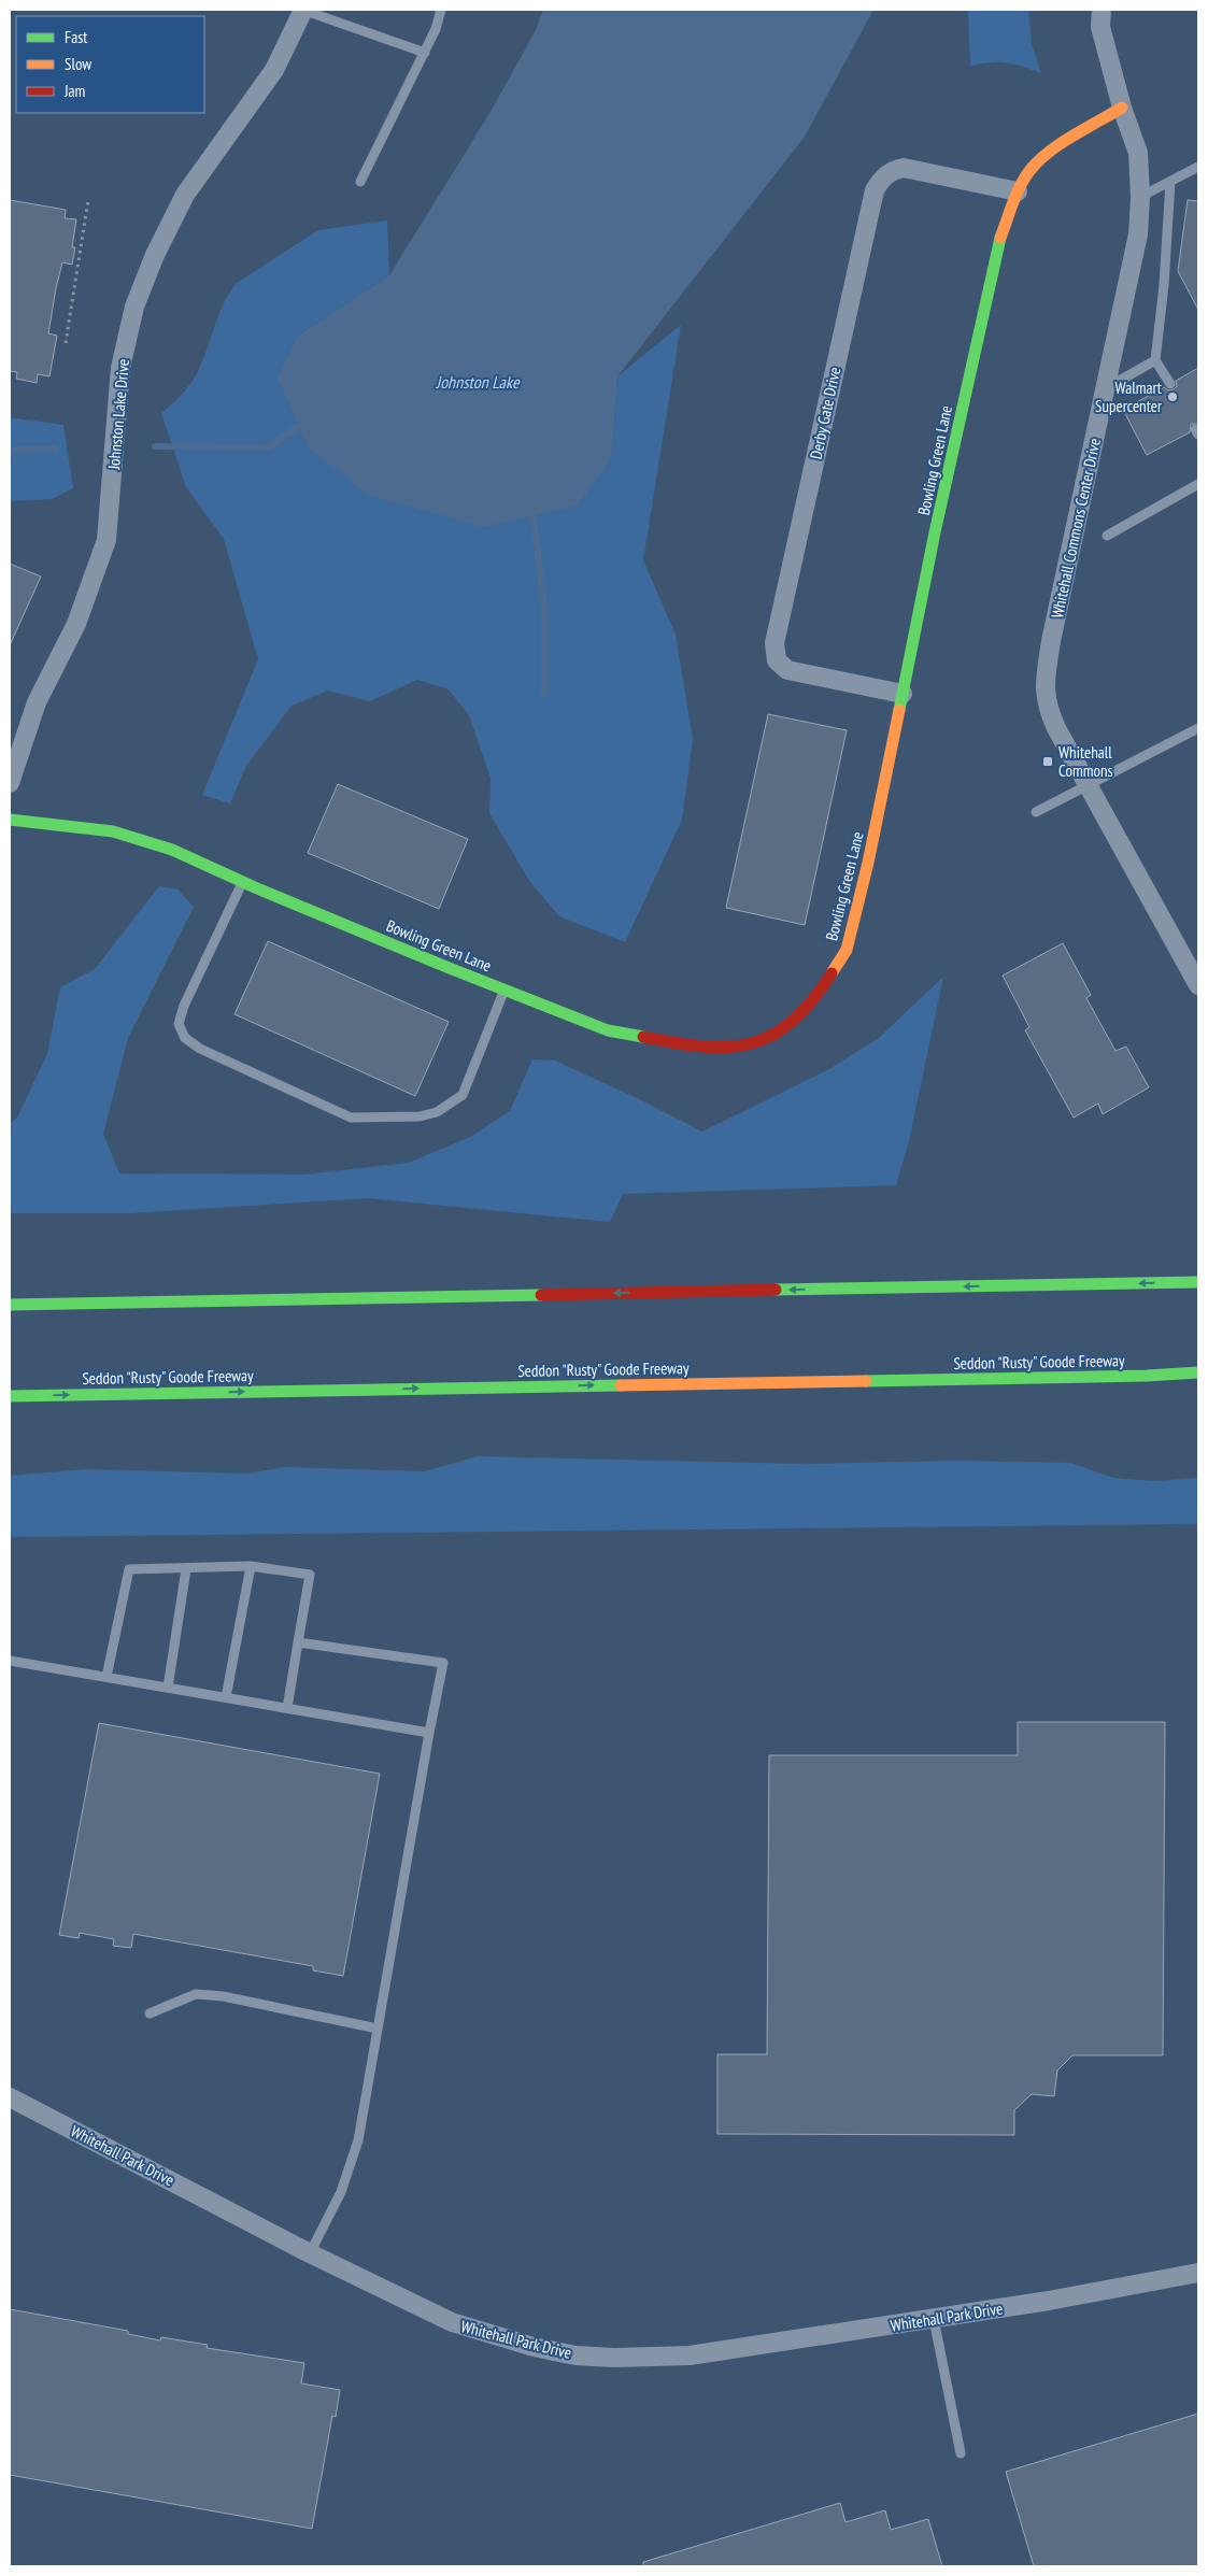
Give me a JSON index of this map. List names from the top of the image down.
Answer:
{
  "streets": {
    "main road": ["Bowling Green Lane", "Seddon \"Rusty\" Goode Freeway"],
    "street": [
      "Derby Gate Drive",
      "Johnston Lake Drive",
      "Whitehall Commons Center Drive",
      "Whitehall Park Drive"
    ]
  },
  "crossings": [
    ["Derby Gate Drive", "Bowling Green Lane"],
    ["Bowling Green Lane", "Whitehall Commons Center Drive"]
  ],
  "water": ["Johnston Lake"],
  "places": {
    "other": ["Walmart Supercenter"],
    "transit": ["Whitehall Commons"]
  },
  "legend": ["Fast", "Slow", "Jam"]
}
